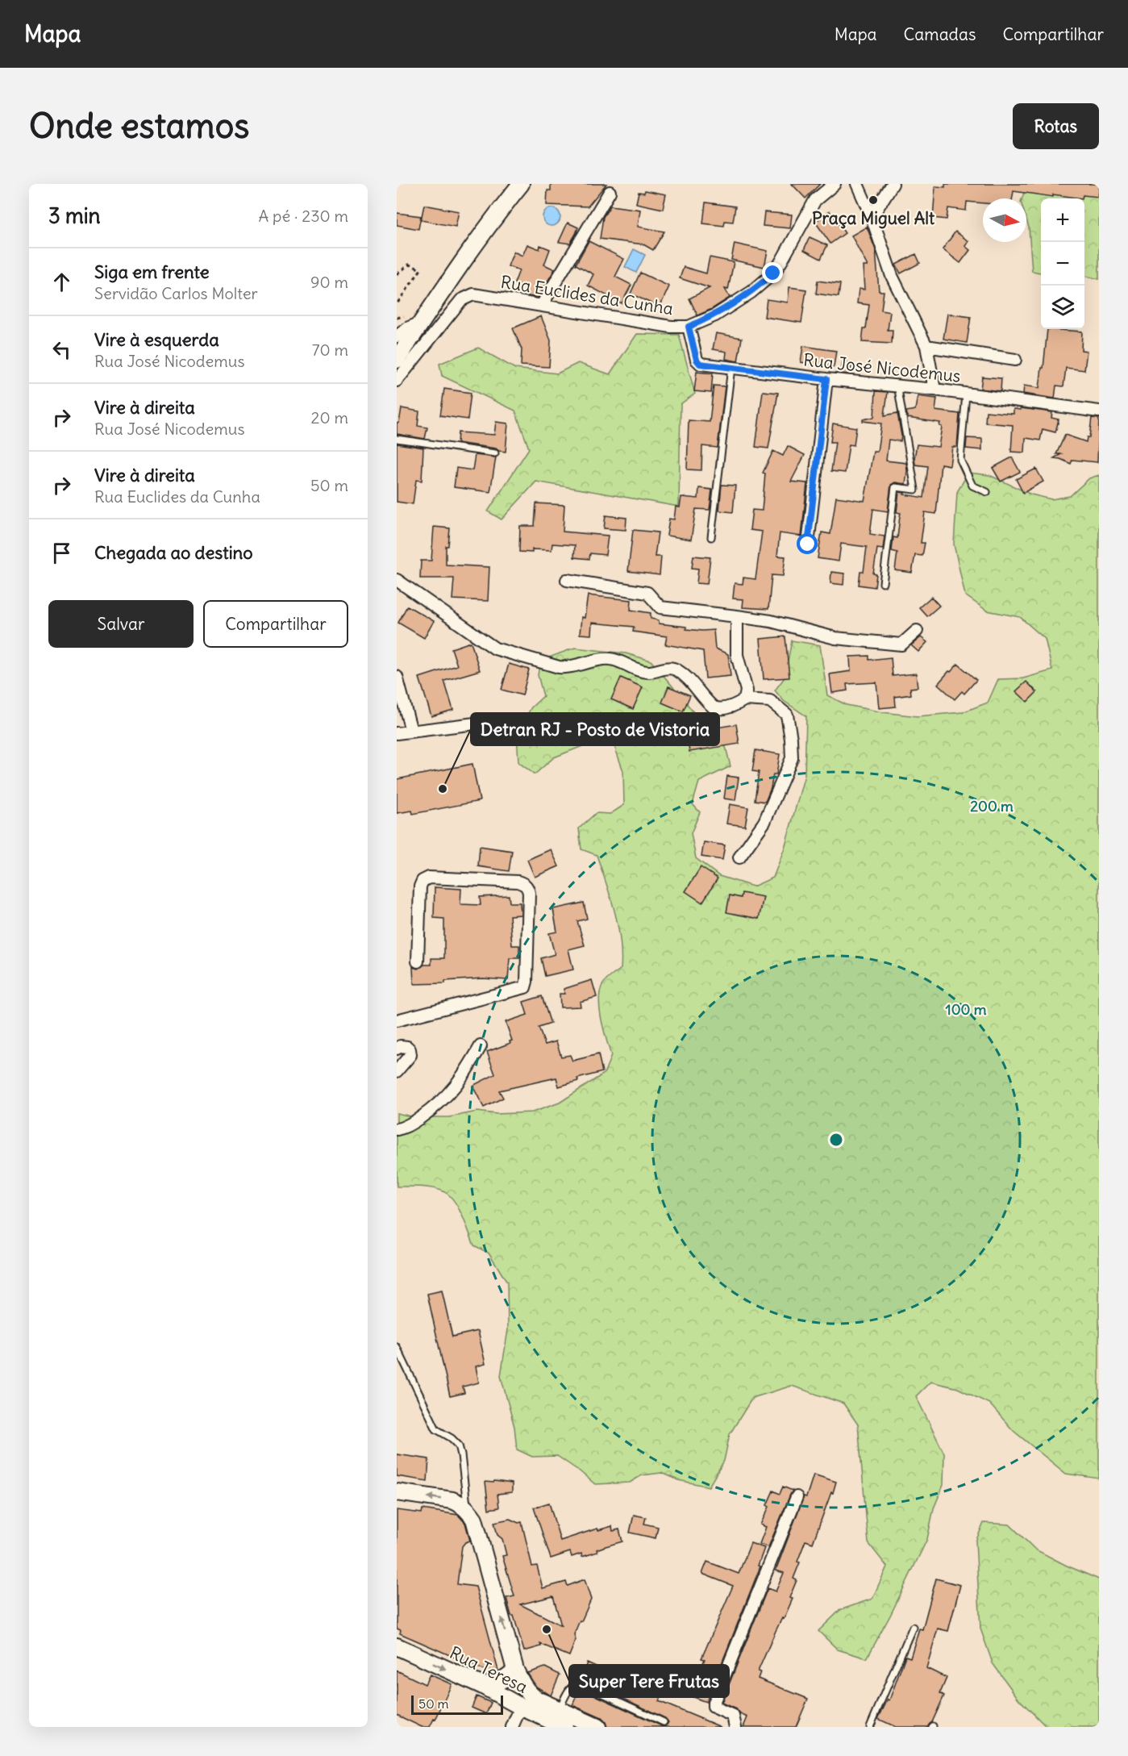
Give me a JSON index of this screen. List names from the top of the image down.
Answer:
{
  "streets": {
    "main road": ["Rua Teresa"],
    "street": ["Rua Euclides da Cunha", "Rua José Nicodemus"]
  },
  "crossings": [
    ["Rua Euclides da Cunha", "Rua José Nicodemus"]
  ],
  "places": ["Praça Miguel Alt", "Detran RJ - Posto de Vistoria", "Super Tere Frutas"],
  "scale_bar": "50 m",
  "north": "right",
  "page": {
    "header": "Mapa",
    "nav": ["Mapa", "Camadas", "Compartilhar"],
    "buttons": [
      "Rotas",
      ["Salvar", "Compartilhar"]
    ],
    "title": "Onde estamos",
    "heading": ["3 min", "A pé · 230 m"],
    "map_buttons": ["+", "−"],
    "list": [
      ["Siga em frente", "Servidão Carlos Molter", "90 m"],
      ["Vire à esquerda", "Rua José Nicodemus", "70 m"],
      ["Vire à direita", "Rua José Nicodemus", "20 m"],
      ["Vire à direita", "Rua Euclides da Cunha", "50 m"],
      "Chegada ao destino"
    ],
    "scale": "50 m"
  },
  "rings": ["200 m", "100 m"]
}
